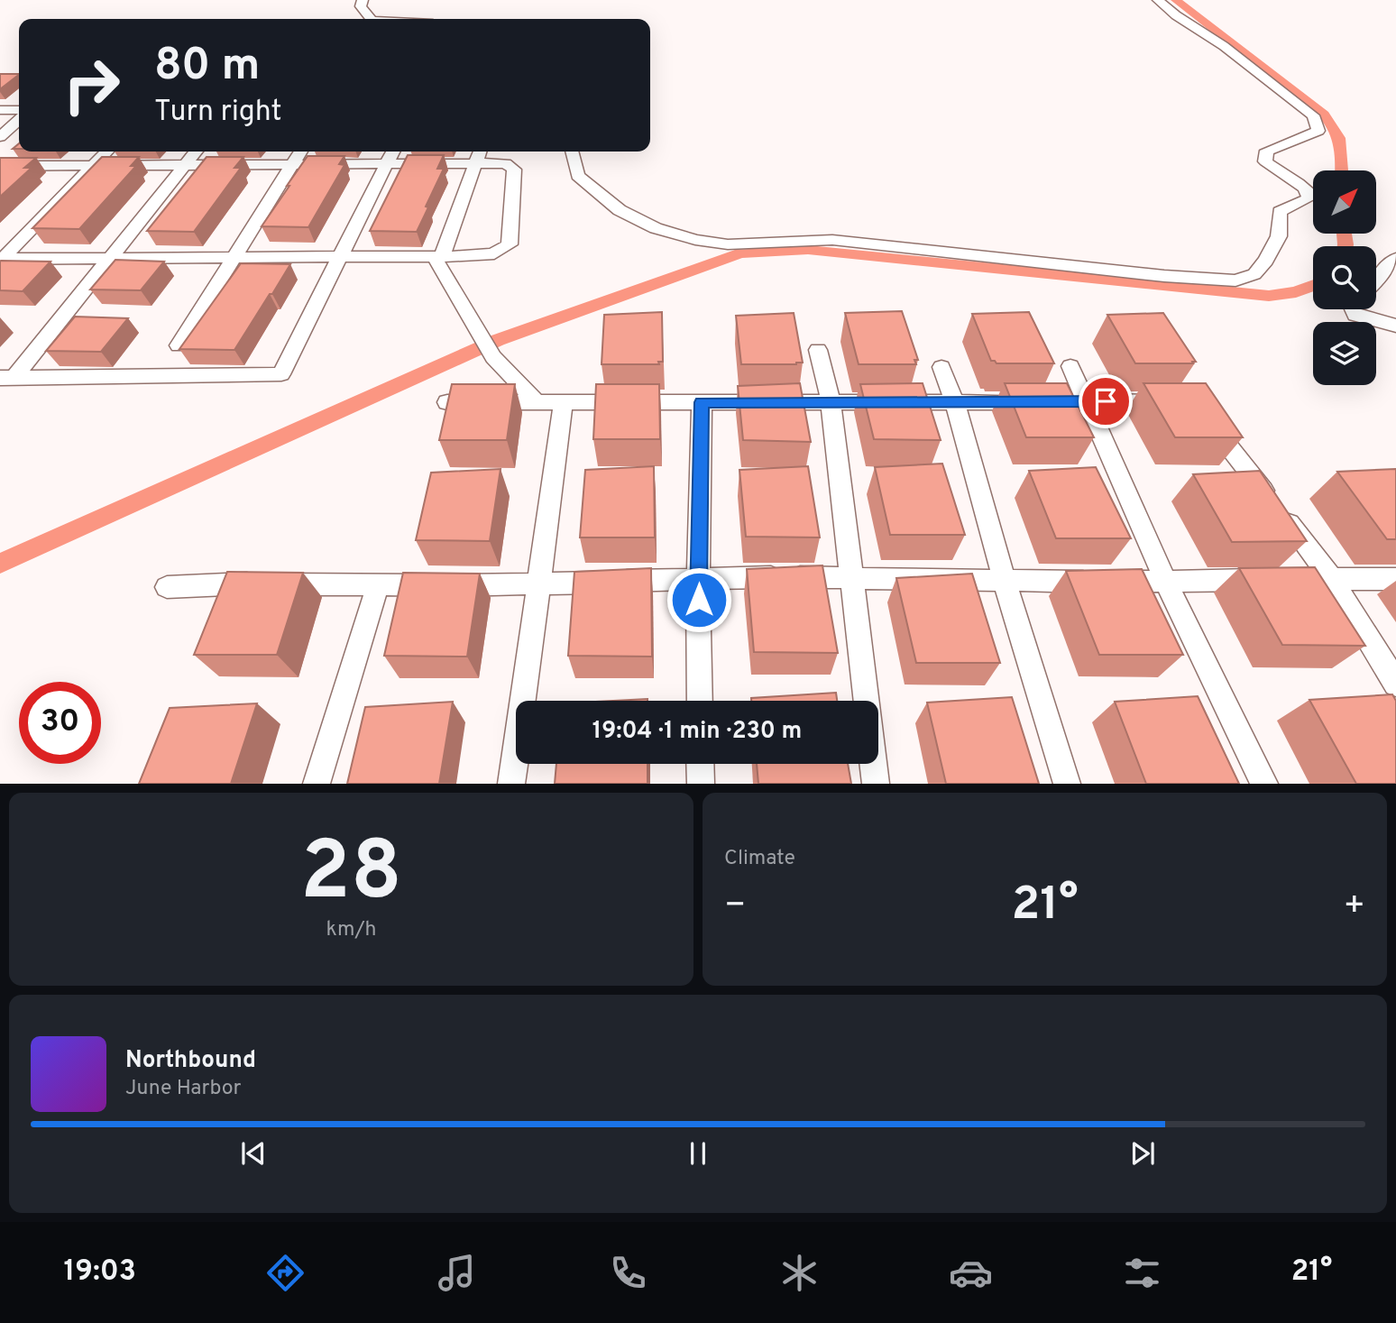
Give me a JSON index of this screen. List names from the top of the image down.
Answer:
{
  "north": "top right",
  "page": {
    "turn": ["80 m", "Turn right"],
    "limit": "30",
    "trip": "19:04 · 1 min · 230 m",
    "tile": [
      ["28", "km/h"],
      "Climate"
    ],
    "heat": ["−", "21°", "+"],
    "song": ["Northbound", "June Harbor"],
    "tabs": ["19:03", "21°"]
  }
}
